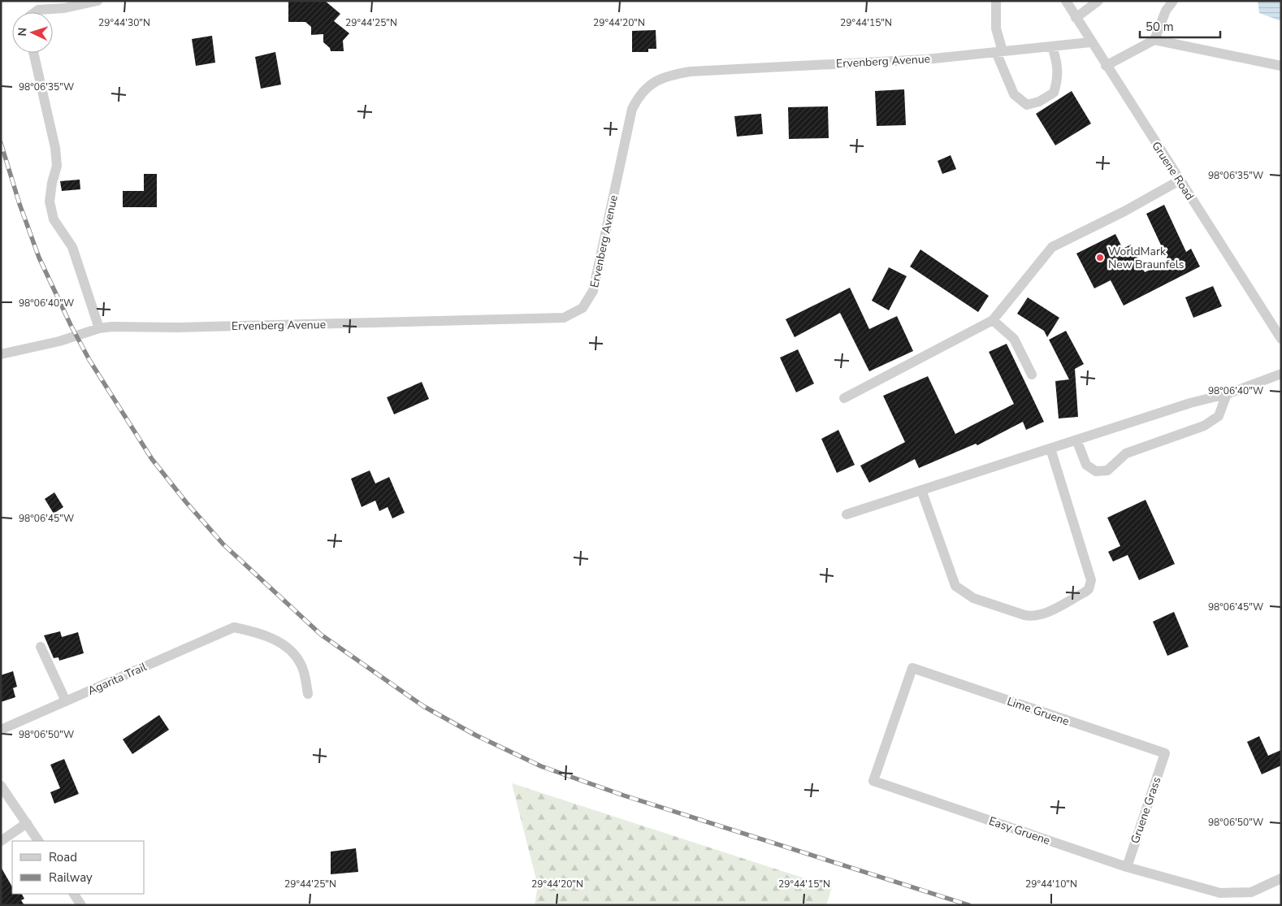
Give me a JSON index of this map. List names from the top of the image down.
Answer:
{
  "streets": {
    "street": [
      "Ervenberg Avenue",
      "Gruene Road",
      "Agarita Trail",
      "Lime Gruene",
      "Gruene Grass",
      "Easy Gruene"
    ]
  },
  "crossings": [
    ["Ervenberg Avenue", "Gruene Road"],
    ["Lime Gruene", "Gruene Grass"],
    ["Lime Gruene", "Easy Gruene"],
    ["Gruene Grass", "Easy Gruene"]
  ],
  "places": ["WorldMark New Braunfels"],
  "legend": ["Road", "Railway"],
  "scale_bar": "50 m",
  "north": "left",
  "coordinates": [
    "29°44'30\"N",
    "29°44'25\"N",
    "29°44'20\"N",
    "29°44'15\"N",
    "98°06'35\"W",
    "98°06'40\"W",
    "98°06'45\"W",
    "98°06'50\"W",
    "29°44'10\"N"
  ]
}
